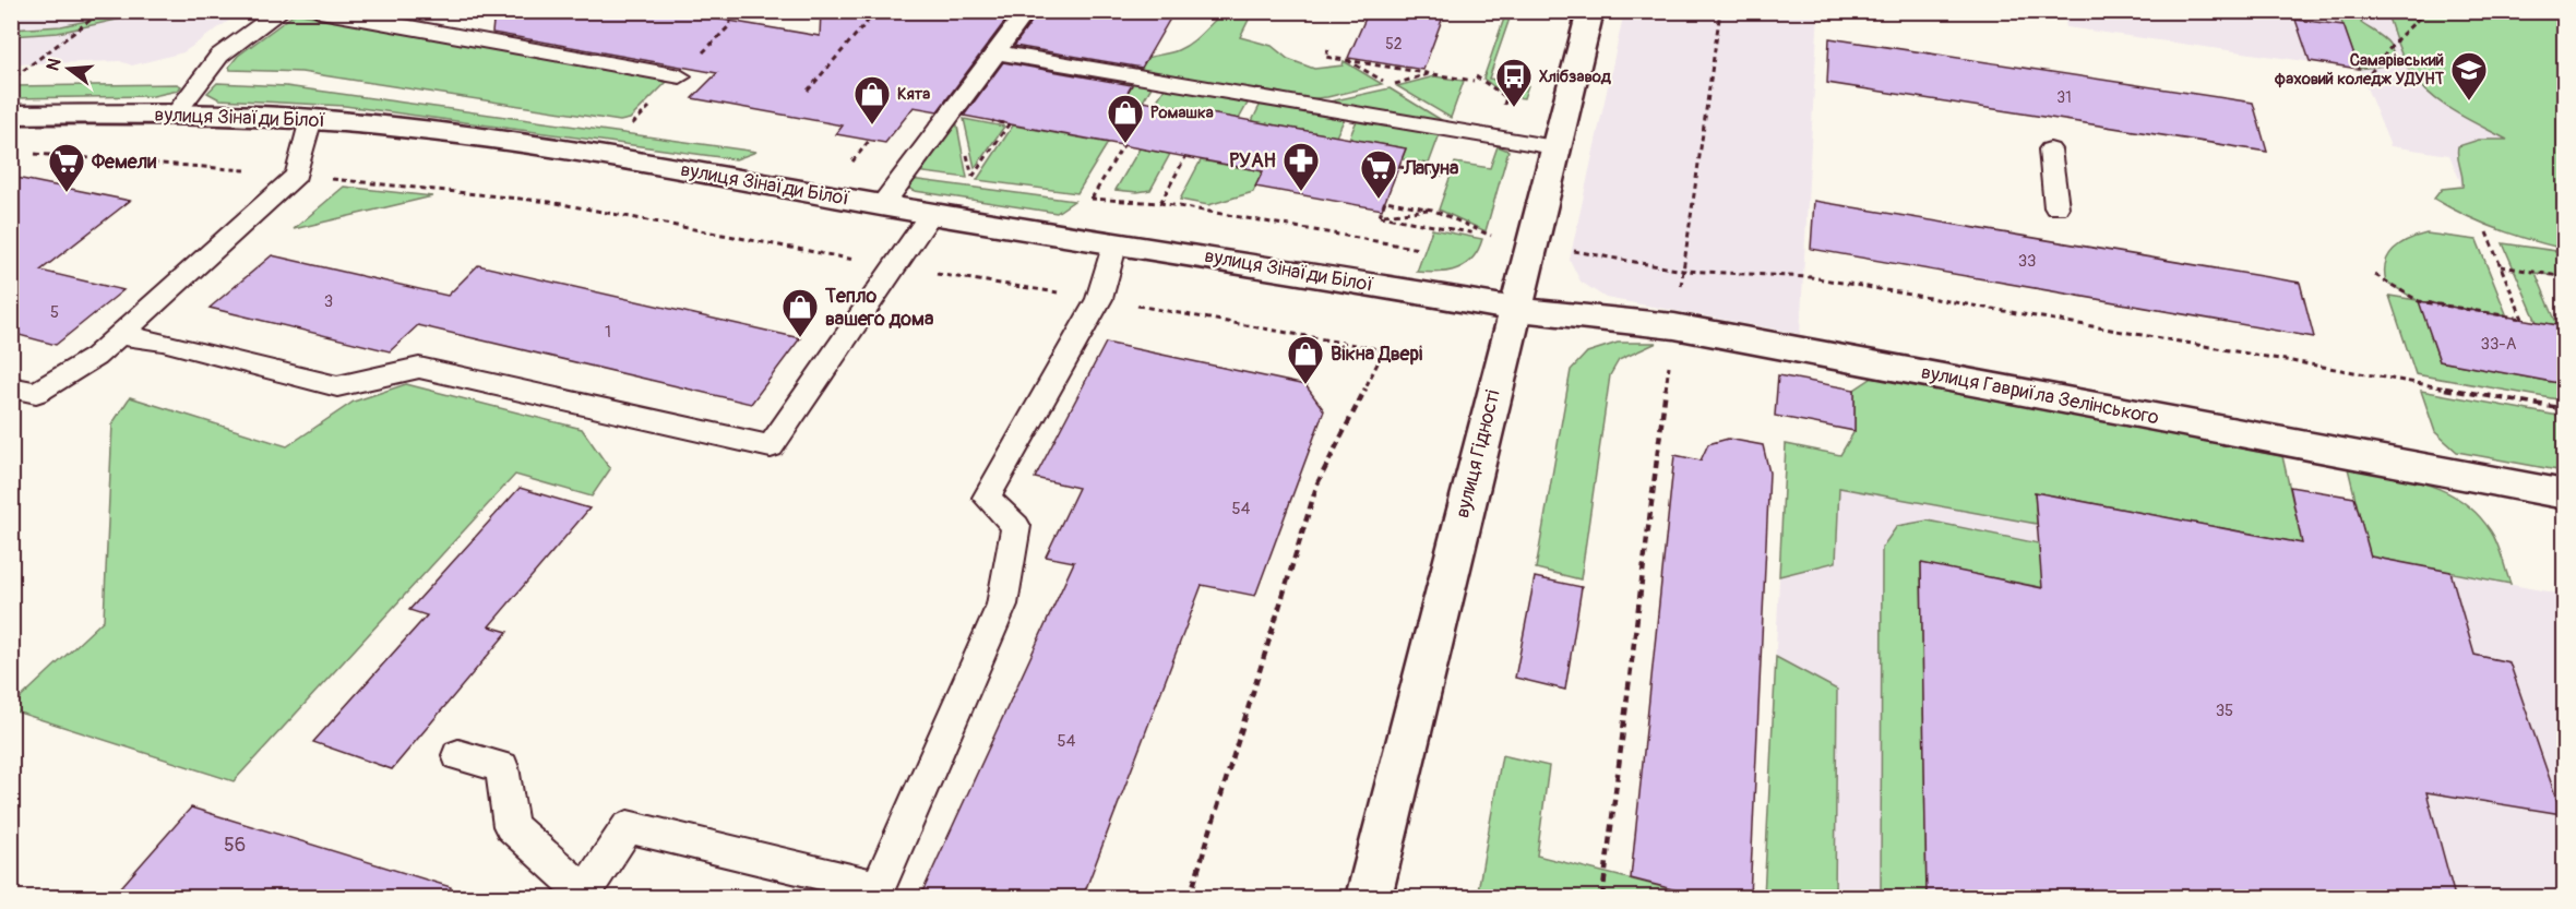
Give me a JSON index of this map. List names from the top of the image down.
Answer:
{
  "streets": {
    "street": ["вулиця Зінаїди Білої", "вулиця Гавриїла Зелінського", "вулиця Гідності"]
  },
  "crossings": [
    ["вулиця Зінаїди Білої", "вулиця Гавриїла Зелінського"],
    ["вулиця Зінаїди Білої", "вулиця Гідності"],
    ["вулиця Гавриїла Зелінського", "вулиця Гідності"]
  ],
  "places": {
    "school or university": ["Самарівський фаховий коледж УДУНТ"],
    "bus stop": ["Хлібзавод"],
    "shop": [
      "Кята",
      "Ромашка",
      "Тепло вашего дома",
      "Вікна Двері"
    ],
    "pharmacy": ["РУАН"],
    "supermarket": ["Фемели", "Лагуна"]
  },
  "house_numbers": [
    "52",
    "31",
    "33",
    "3",
    "5",
    "1",
    "33-А",
    "54",
    "35",
    "54",
    "56"
  ],
  "north": "left"
}
